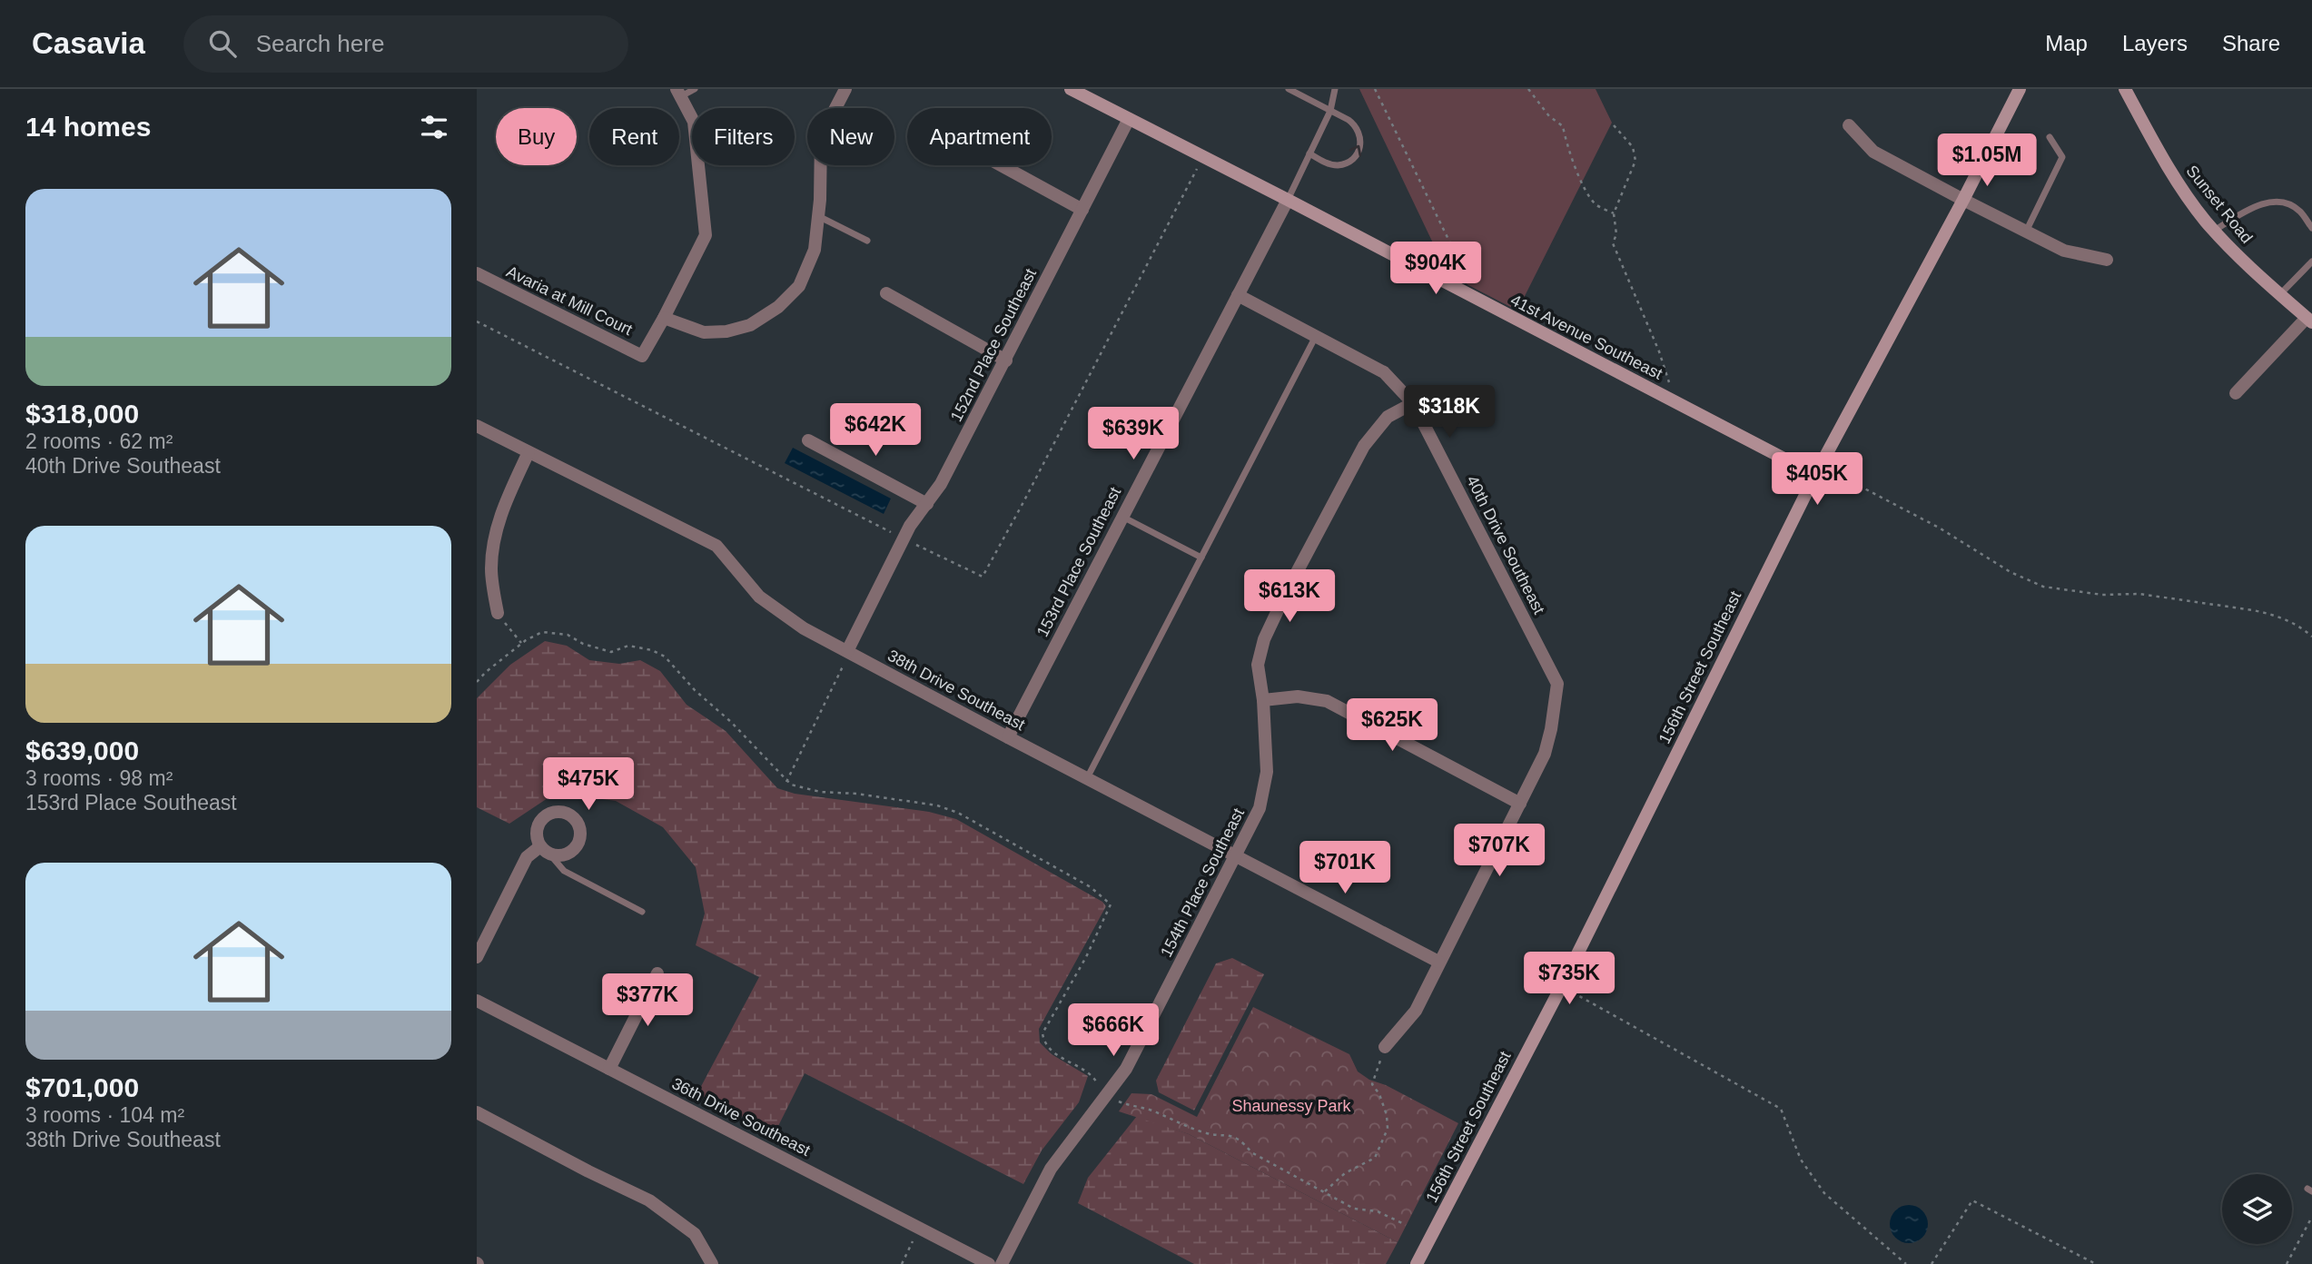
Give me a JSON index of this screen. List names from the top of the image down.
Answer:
{
  "streets": {
    "street": [
      "Sunset Road",
      "Avaria at Mill Court",
      "41st Avenue Southeast",
      "152nd Place Southeast",
      "40th Drive Southeast",
      "153rd Place Southeast",
      "156th Street Southeast",
      "38th Drive Southeast",
      "154th Place Southeast",
      "36th Drive Southeast"
    ]
  },
  "crossings": [
    ["41st Avenue Southeast", "152nd Place Southeast"],
    ["41st Avenue Southeast", "153rd Place Southeast"],
    ["41st Avenue Southeast", "156th Street Southeast"],
    ["152nd Place Southeast", "38th Drive Southeast"],
    ["40th Drive Southeast", "153rd Place Southeast"],
    ["40th Drive Southeast", "154th Place Southeast"],
    ["153rd Place Southeast", "38th Drive Southeast"],
    ["38th Drive Southeast", "154th Place Southeast"]
  ],
  "parks": ["Shaunessy Park"],
  "page": {
    "header": "Casavia",
    "search": "Search here",
    "nav": ["Map", "Layers", "Share"],
    "heading": "14 homes",
    "chip": [
      "Buy",
      "Rent",
      "Filters",
      "New",
      "Apartment"
    ],
    "price": [
      "$1.05M",
      "$904K",
      "$318K",
      "$642K",
      "$639K",
      "$405K",
      "$613K",
      "$625K",
      "$475K",
      "$707K",
      "$701K",
      "$735K",
      "$377K",
      "$666K"
    ],
    "list": [
      {
        "name": "$318,000",
        "note": "2 rooms · 62 m² · 40th Drive Southeast"
      },
      {
        "name": "$639,000",
        "note": "3 rooms · 98 m² · 153rd Place Southeast"
      },
      {
        "name": "$701,000",
        "note": "3 rooms · 104 m² · 38th Drive Southeast"
      }
    ]
  }
}
